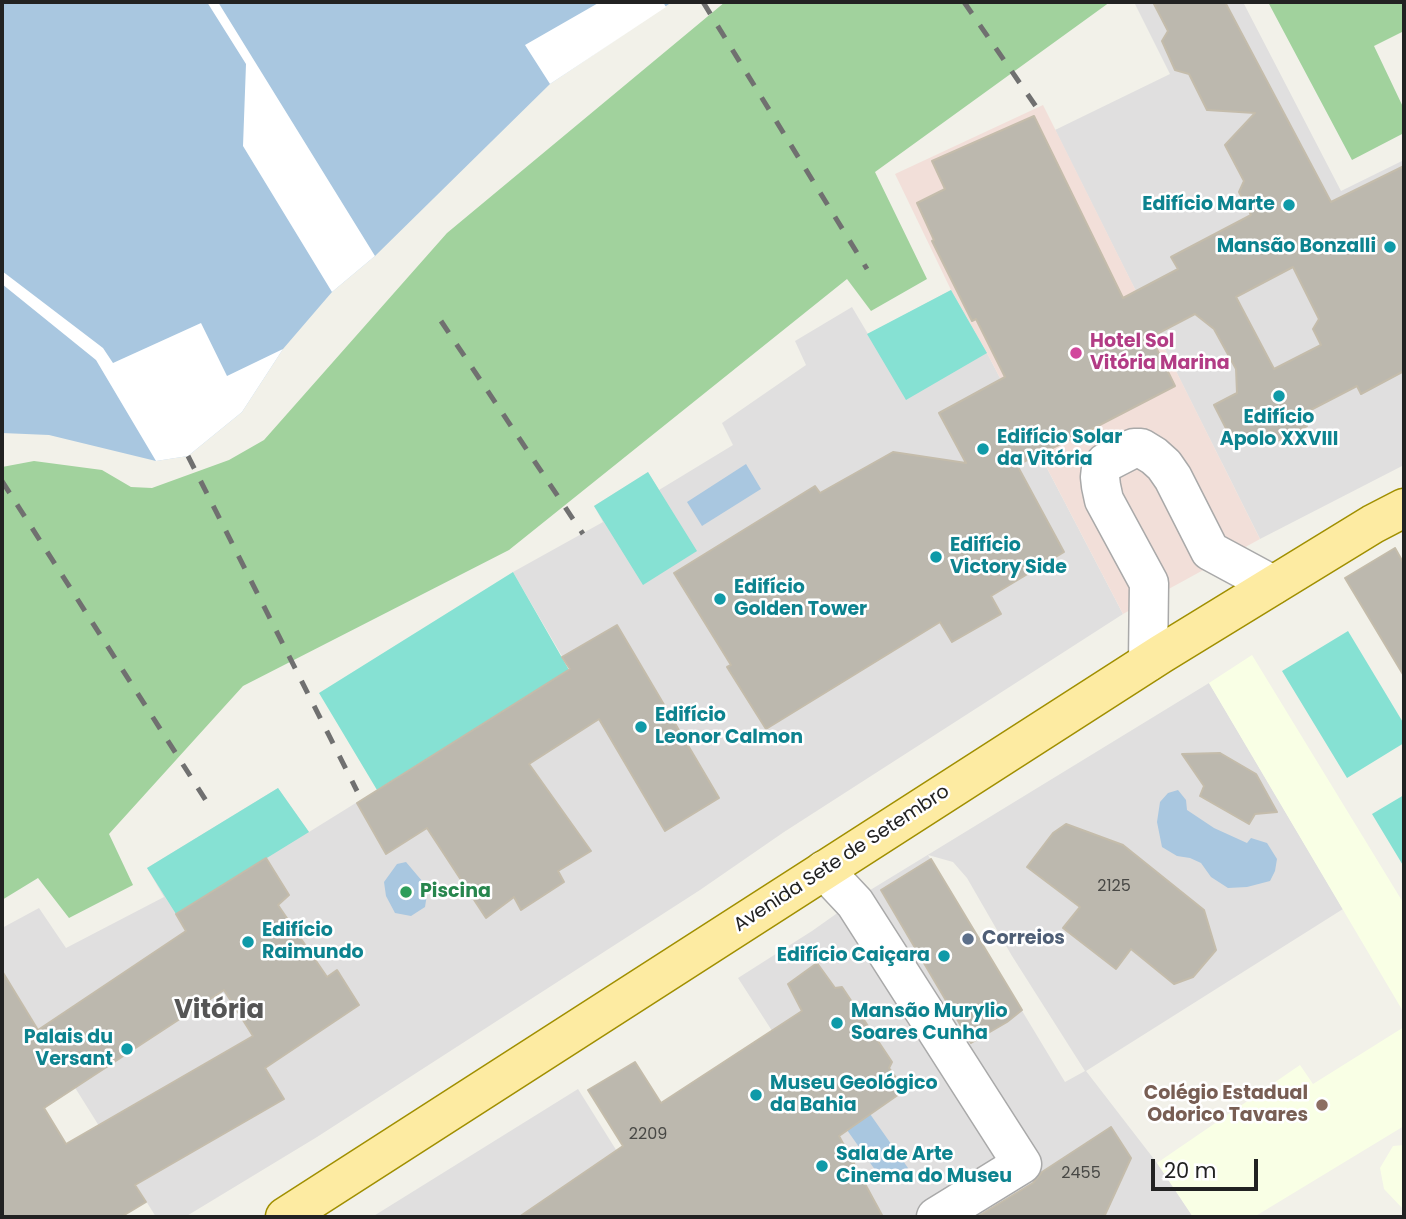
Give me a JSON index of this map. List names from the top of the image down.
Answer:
{
  "streets": {
    "main road": ["Avenida Sete de Setembro"]
  },
  "districts": ["Vitória"],
  "places": [
    "Edifício Marte",
    "Mansão Bonzalli",
    "Hotel Sol Vitória Marina",
    "Edifício Apolo XXVIII",
    "Edifício Solar da Vitória",
    "Edifício Victory Side",
    "Edifício Golden Tower",
    "Edifício Leonor Calmon",
    "Piscina",
    "Correios",
    "Edifício Raimundo",
    "Edifício Caiçara",
    "Mansão Murylio Soares Cunha",
    "Palais du Versant",
    "Museu Geológico da Bahia",
    "Colégio Estadual Odorico Tavares",
    "Sala de Arte Cinema do Museu"
  ],
  "house_numbers": ["2125", "2209", "2455"],
  "scale_bar": "20 m"
}
